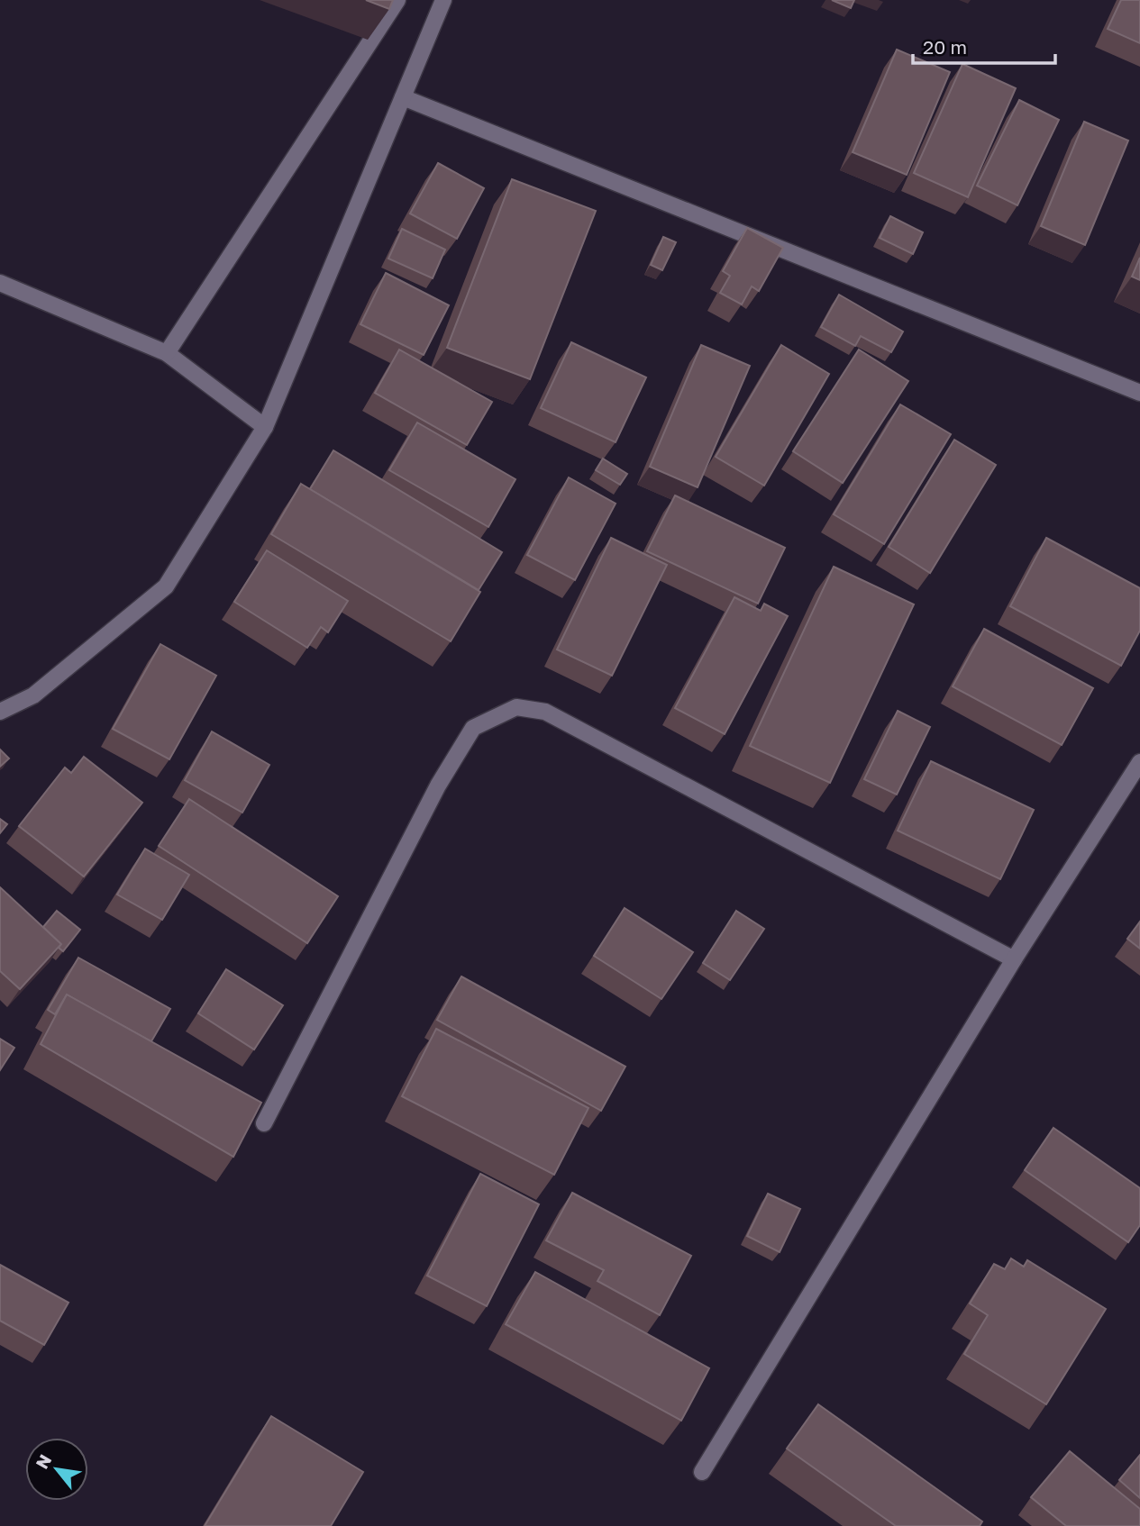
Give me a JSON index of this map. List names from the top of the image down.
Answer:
{
  "scale_bar": "20 m",
  "north": "top left"
}
